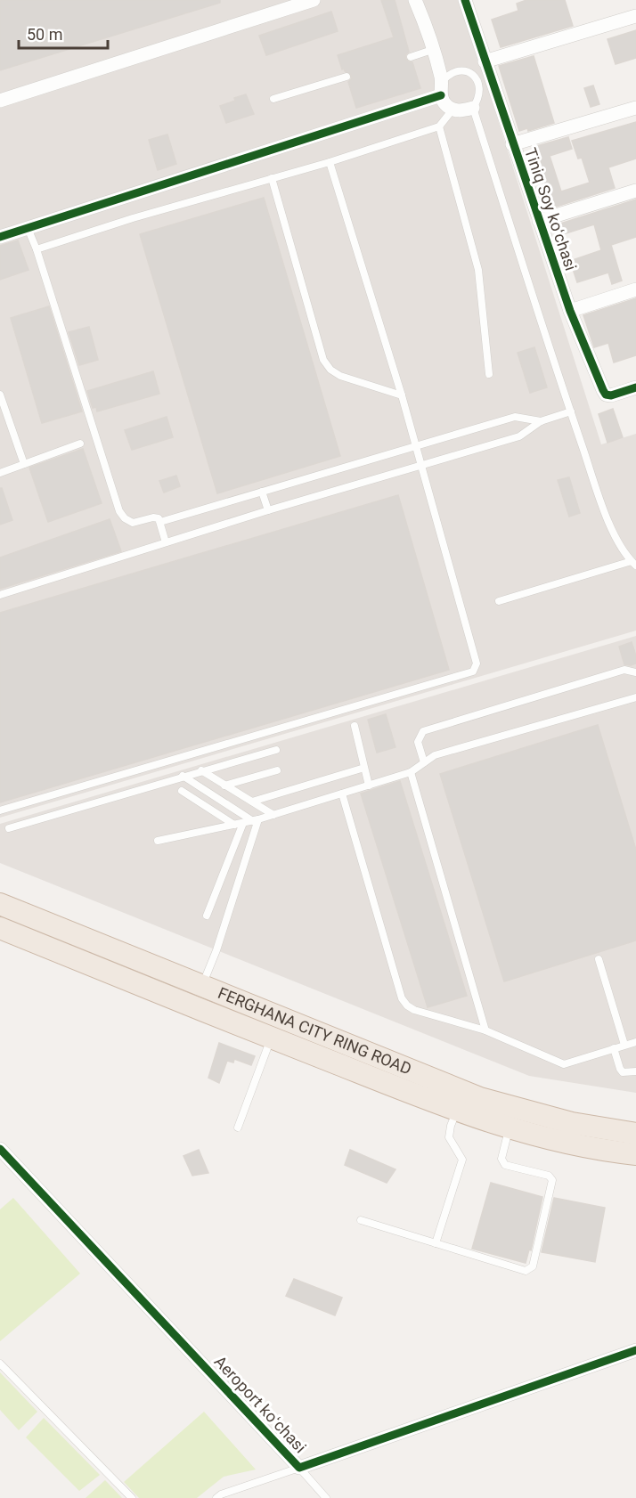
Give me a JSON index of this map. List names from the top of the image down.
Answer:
{
  "streets": {
    "highway": ["FERGHANA CITY RING ROAD"],
    "street": ["Tiniq Soy koʻchasi", "Aeroport koʻchasi"]
  },
  "scale_bar": "50 m"
}
